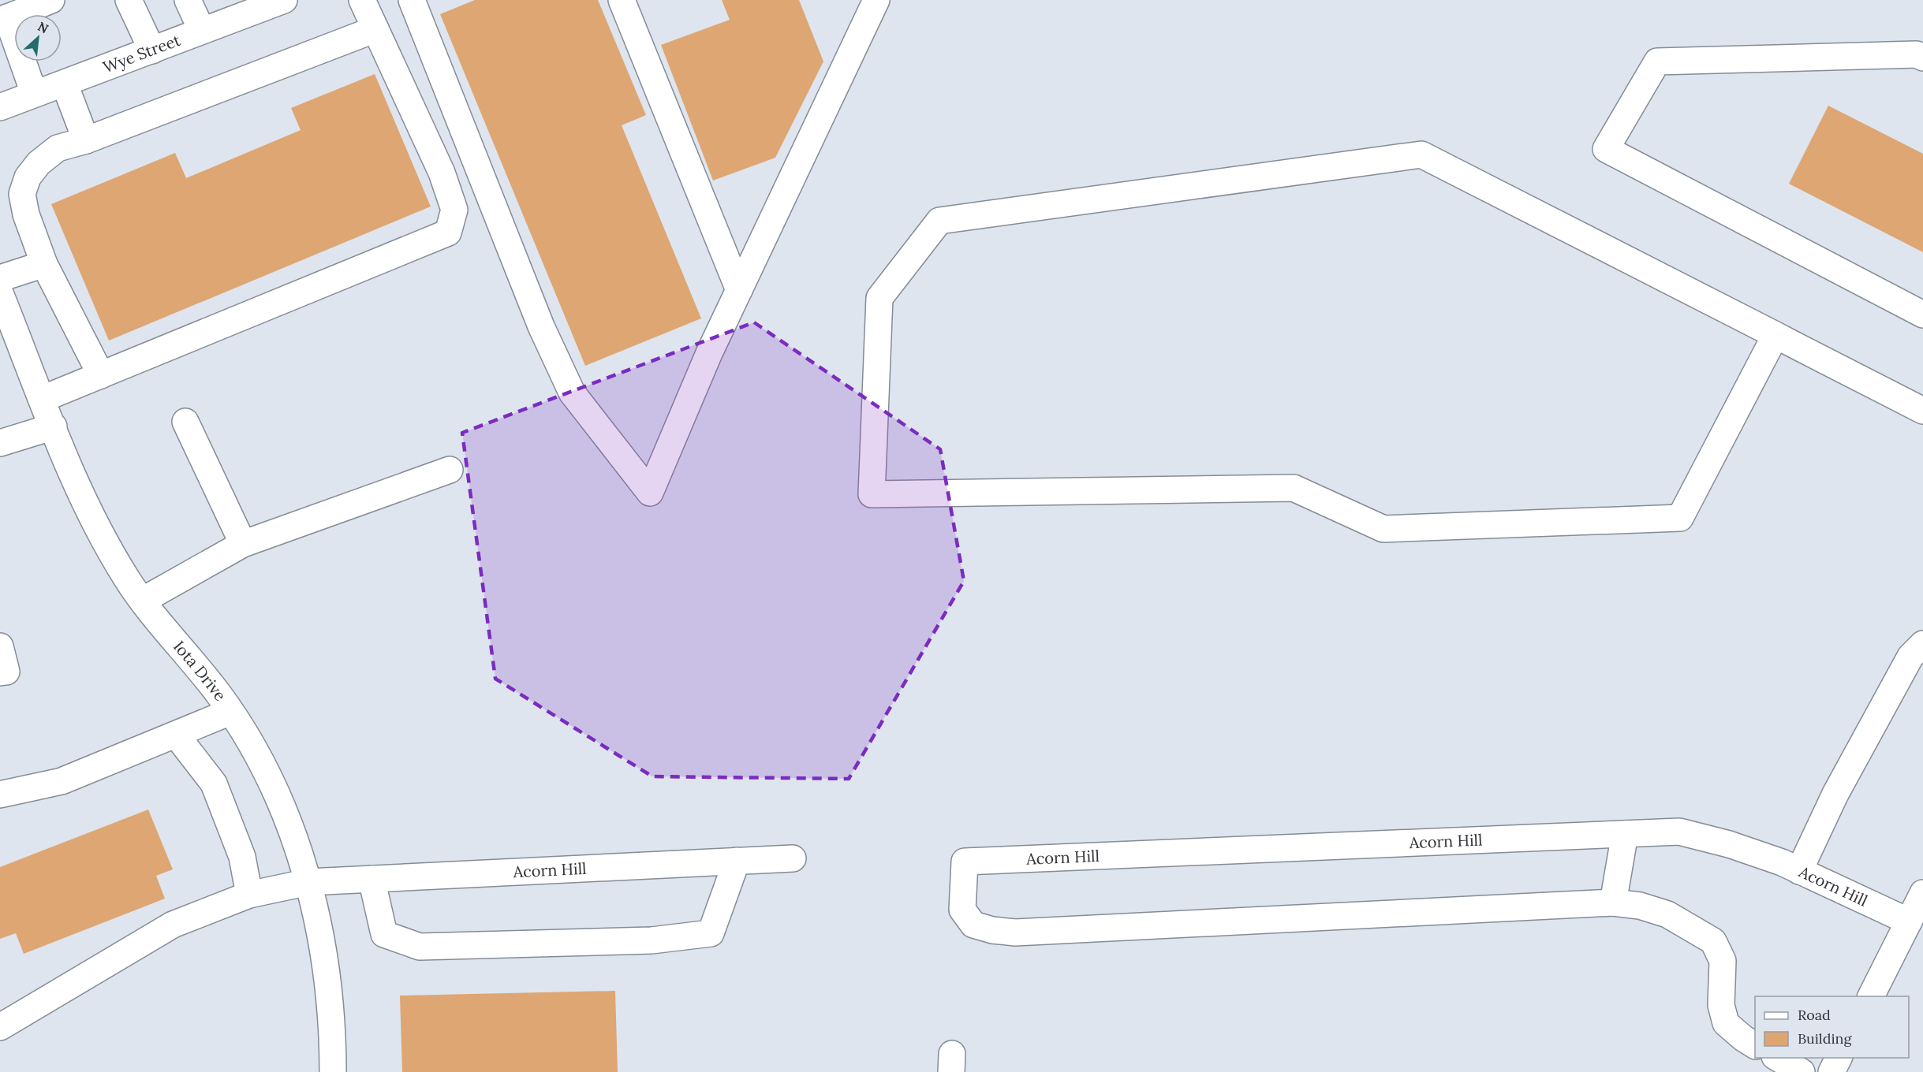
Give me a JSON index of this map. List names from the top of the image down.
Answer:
{
  "streets": {
    "street": ["Wye Street", "Iota Drive", "Acorn Hill"]
  },
  "crossings": [
    ["Iota Drive", "Acorn Hill"]
  ],
  "legend": ["Road", "Building"],
  "north": "top right"
}
